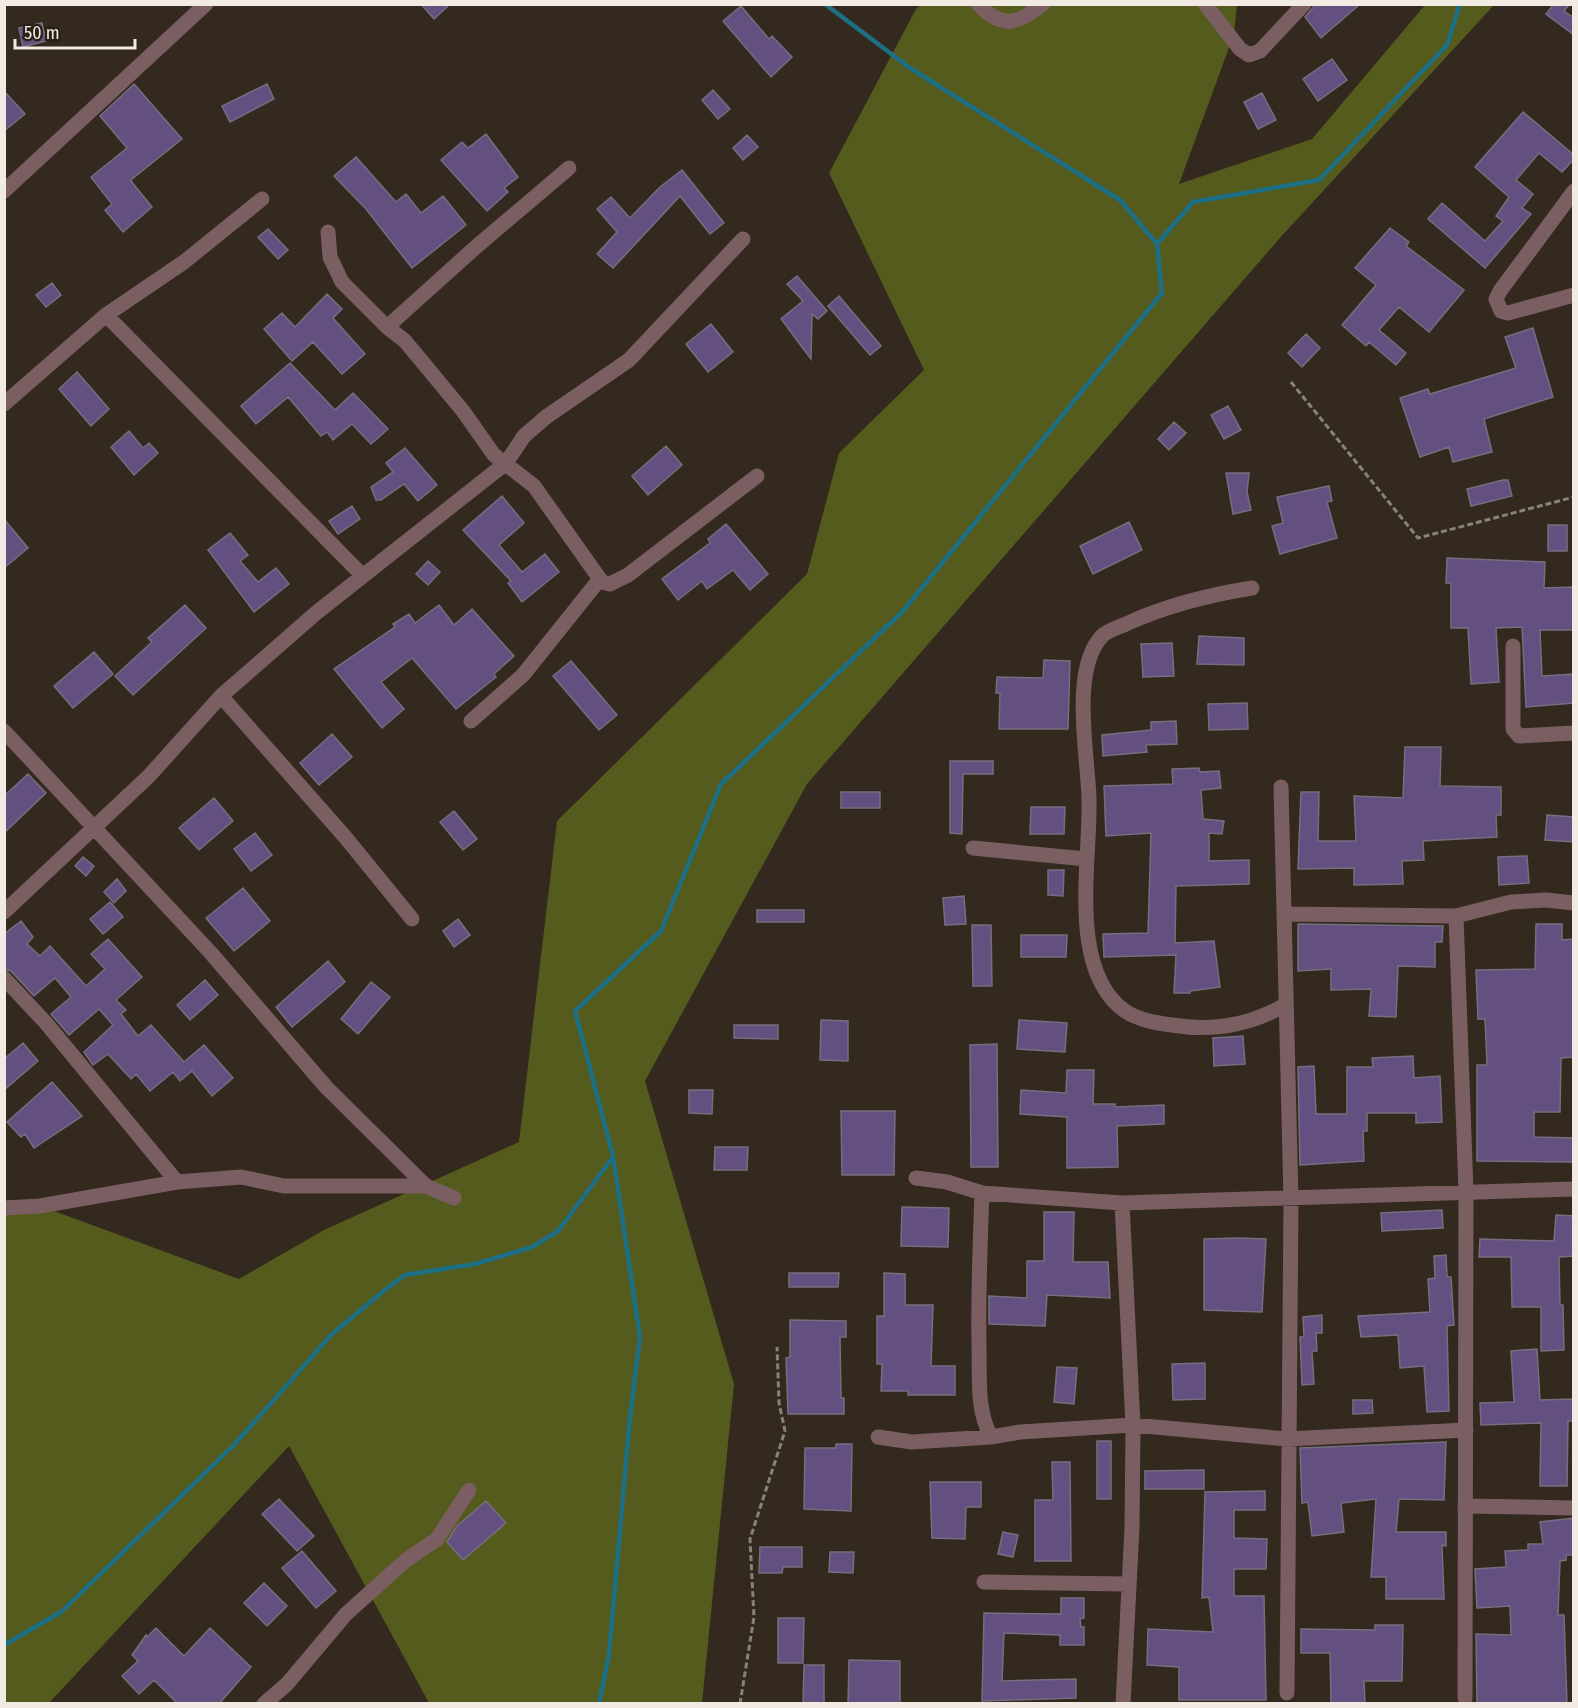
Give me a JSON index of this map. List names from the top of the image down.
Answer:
{
  "scale_bar": "50 m"
}
